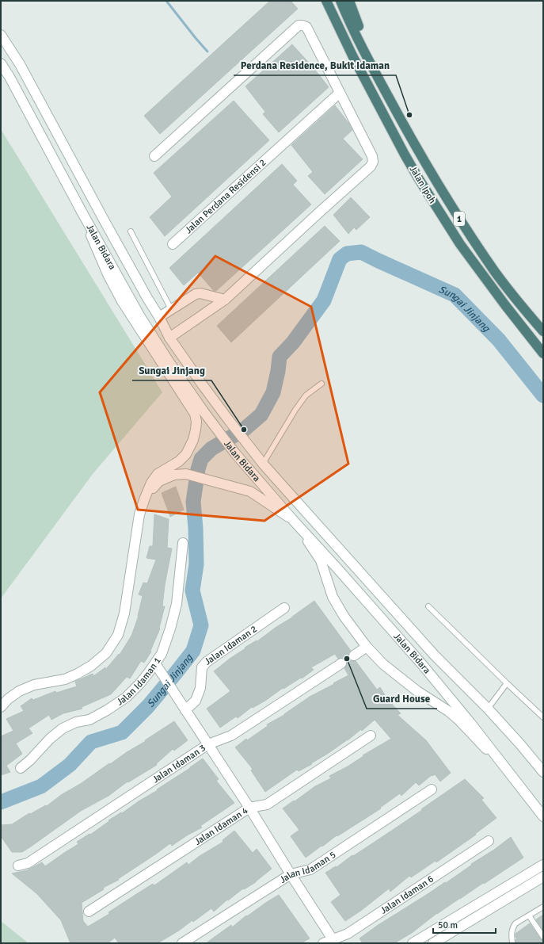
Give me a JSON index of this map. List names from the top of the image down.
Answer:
{
  "streets": {
    "highway": ["Jalan Ipoh", "1"],
    "street": [
      "Jalan Perdana Residensi 2",
      "Jalan Bidara",
      "Jalan Idaman 2",
      "Jalan Idaman 1",
      "Jalan Idaman 3",
      "Jalan Idaman 4",
      "Jalan Idaman 5",
      "Jalan Idaman 6"
    ]
  },
  "water": ["Sungai Jinjang"],
  "places": ["Perdana Residence, Bukit Idaman", "Sungai Jinjang", "Guard House"],
  "scale_bar": "50 m"
}
